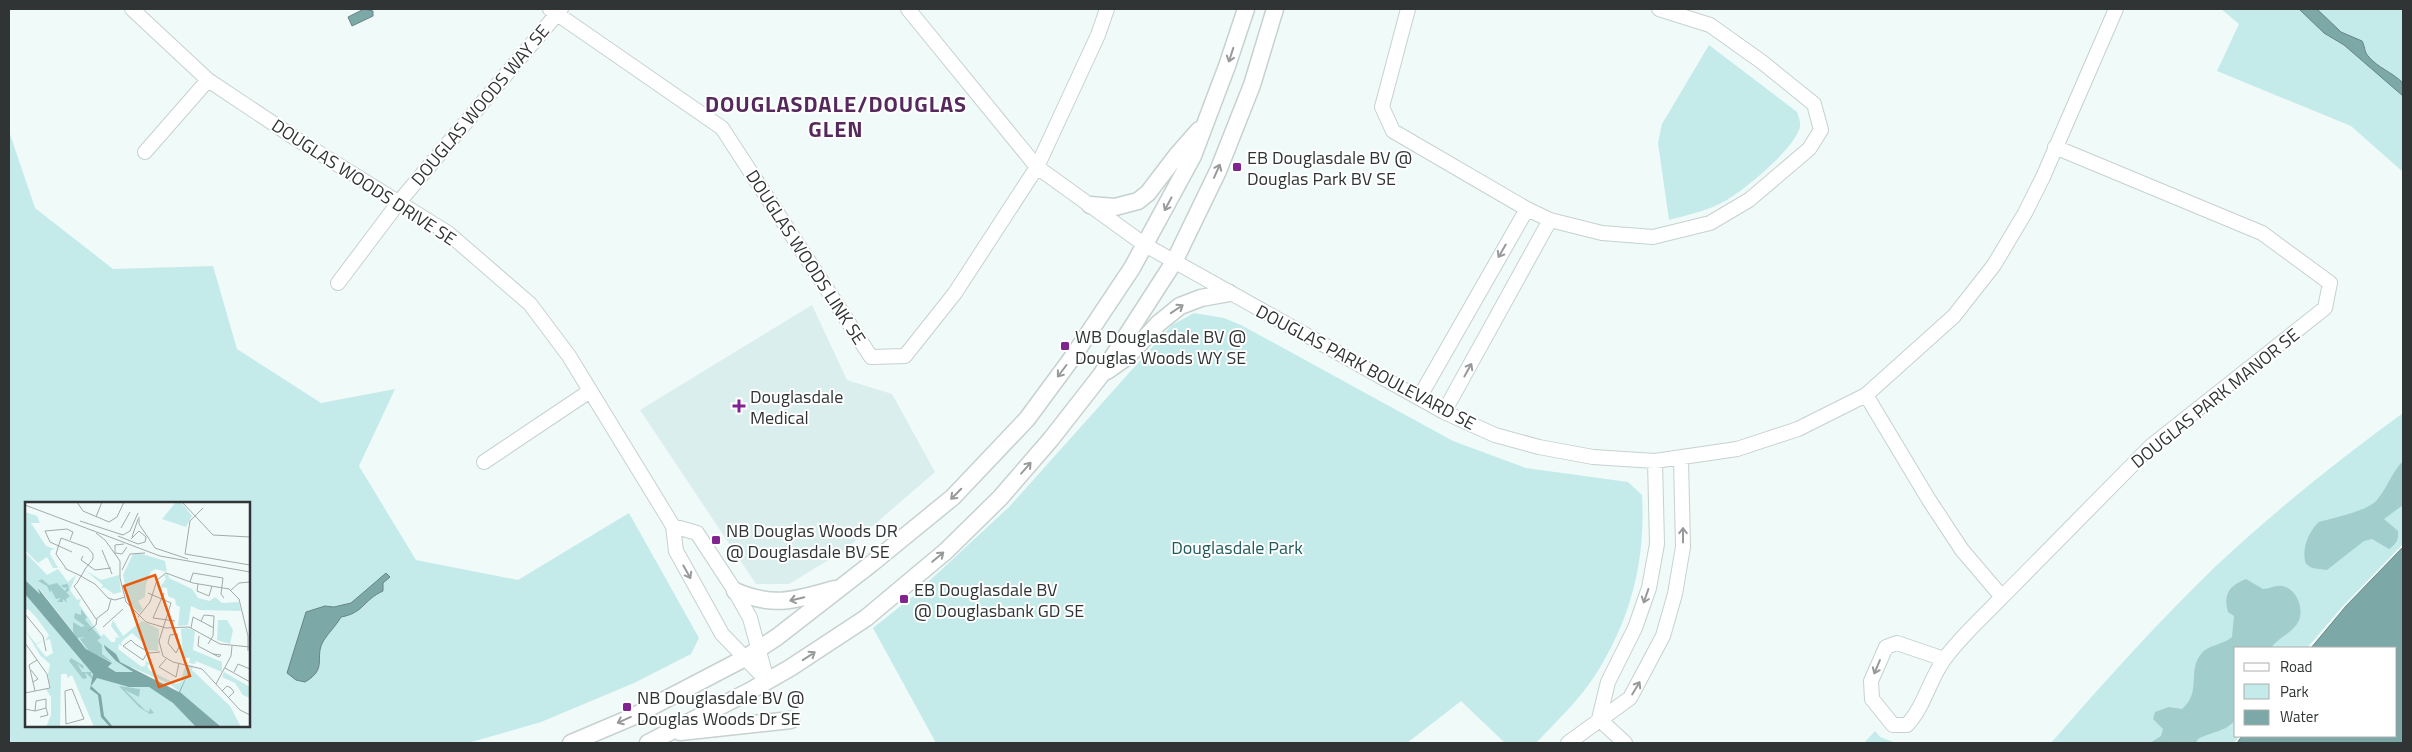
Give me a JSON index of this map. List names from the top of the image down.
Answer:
{
  "streets": {
    "street": [
      "DOUGLAS WOODS WAY SE",
      "DOUGLAS WOODS DRIVE SE",
      "DOUGLAS WOODS LINK SE",
      "DOUGLAS PARK BOULEVARD SE",
      "DOUGLAS PARK MANOR SE"
    ]
  },
  "crossings": [
    ["DOUGLAS WOODS WAY SE", "DOUGLAS WOODS DRIVE SE"],
    ["DOUGLAS WOODS WAY SE", "DOUGLAS WOODS LINK SE"],
    ["DOUGLAS PARK BOULEVARD SE", "DOUGLAS PARK MANOR SE"]
  ],
  "districts": ["DOUGLASDALE/DOUGLAS GLEN"],
  "parks": ["Douglasdale Park"],
  "places": {
    "transit": [
      "EB Douglasdale BV @ Douglas Park BV SE",
      "WB Douglasdale BV @ Douglas Woods WY SE",
      "NB Douglas Woods DR @ Douglasdale BV SE",
      "EB Douglasdale BV @ Douglasbank GD SE",
      "NB Douglasdale BV @ Douglas Woods Dr SE"
    ],
    "health": ["Douglasdale Medical"]
  },
  "legend": ["Road", "Park", "Water"]
}
